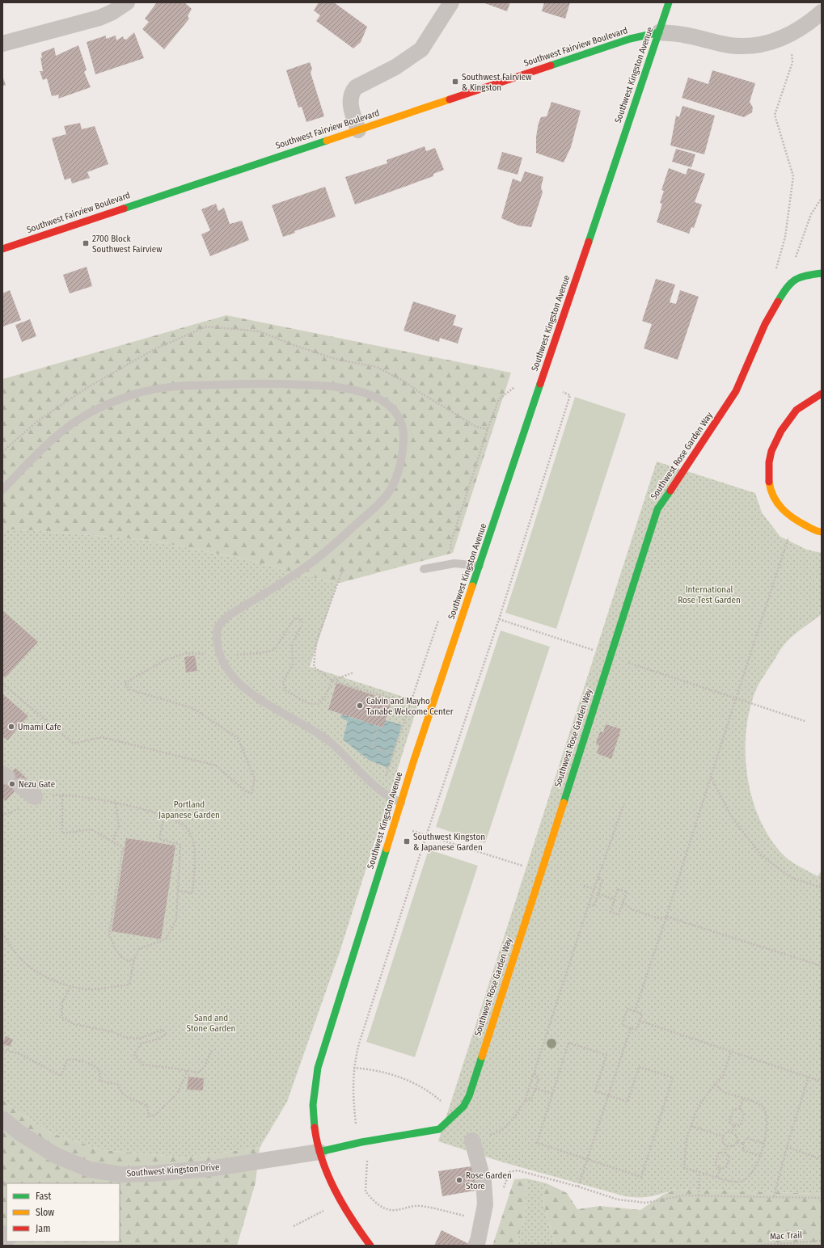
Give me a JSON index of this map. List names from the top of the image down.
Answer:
{
  "streets": {
    "street": [
      "Southwest Fairview Boulevard",
      "Southwest Kingston Avenue",
      "Southwest Rose Garden Way",
      "Southwest Kingston Drive"
    ],
    "path": ["Mac Trail"]
  },
  "crossings": [
    ["Southwest Fairview Boulevard", "Southwest Kingston Avenue"],
    ["Southwest Kingston Avenue", "Southwest Rose Garden Way"],
    ["Southwest Kingston Avenue", "Southwest Kingston Drive"],
    ["Southwest Rose Garden Way", "Southwest Kingston Drive"]
  ],
  "parks": ["International Rose Test Garden", "Portland Japanese Garden", "Sand and Stone Garden"],
  "places": {
    "transit": ["Southwest Fairview & Kingston", "2700 Block Southwest Fairview", "Southwest Kingston & Japanese Garden"],
    "other": [
      "Calvin and Mayho Tanabe Welcome Center",
      "Umami Cafe",
      "Nezu Gate",
      "Rose Garden Store"
    ]
  },
  "legend": ["Fast", "Slow", "Jam"]
}
